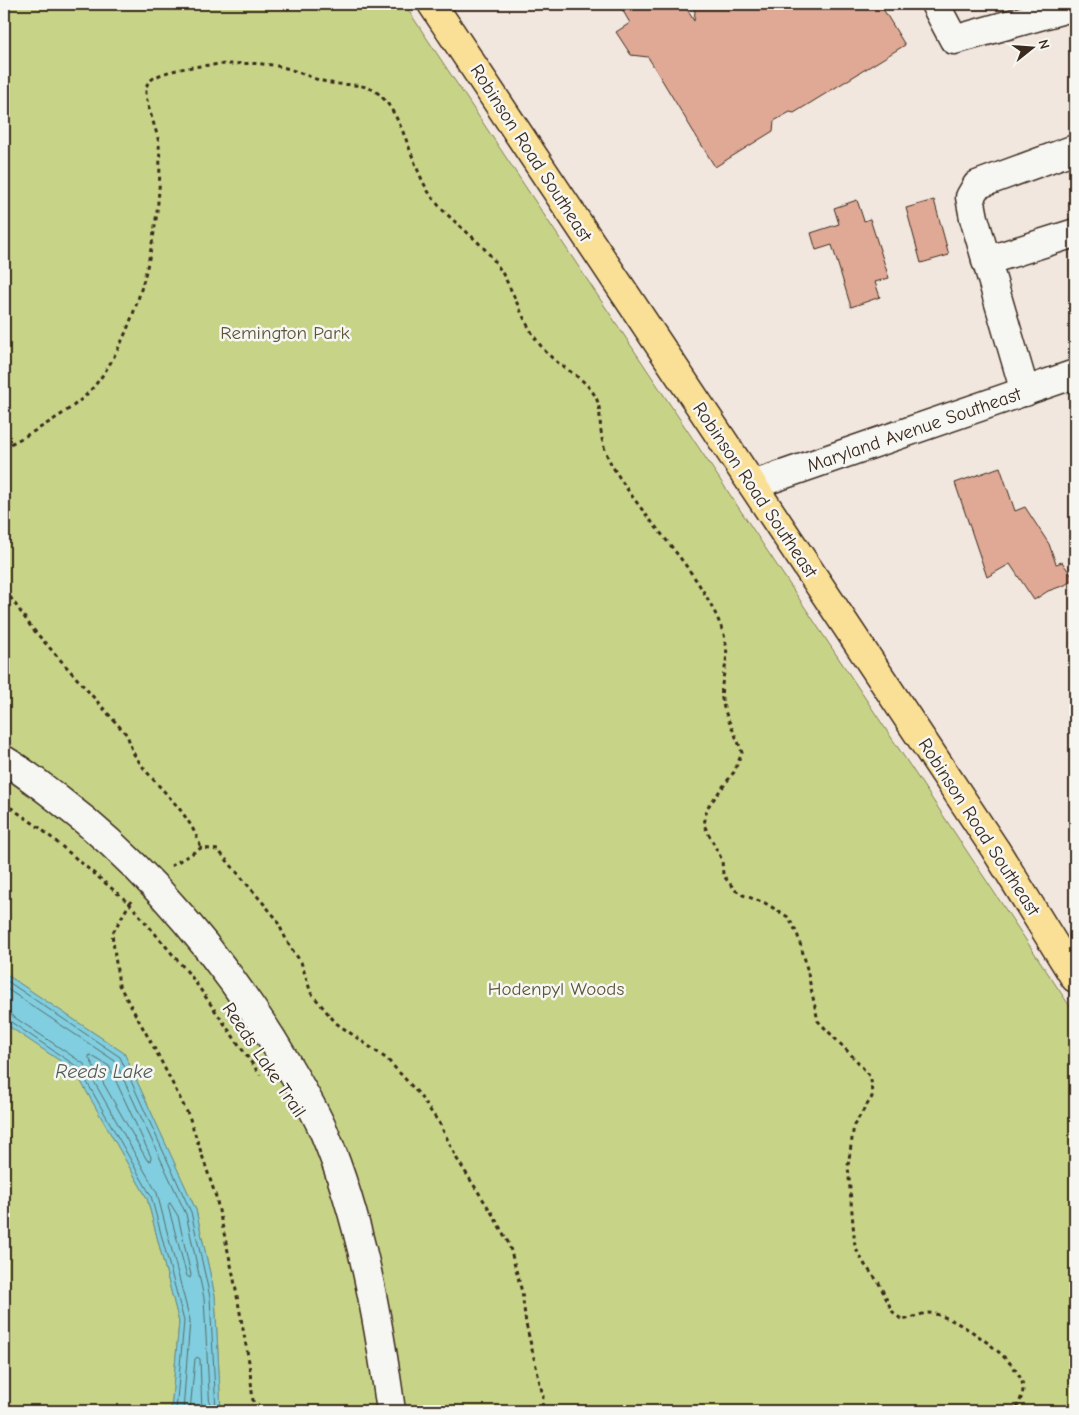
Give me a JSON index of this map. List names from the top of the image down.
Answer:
{
  "streets": {
    "main road": ["Robinson Road Southeast"],
    "street": ["Maryland Avenue Southeast"],
    "path": ["Reeds Lake Trail"]
  },
  "crossings": [
    ["Robinson Road Southeast", "Maryland Avenue Southeast"]
  ],
  "water": ["Reeds Lake"],
  "parks": ["Remington Park", "Hodenpyl Woods"],
  "north": "right"
}
